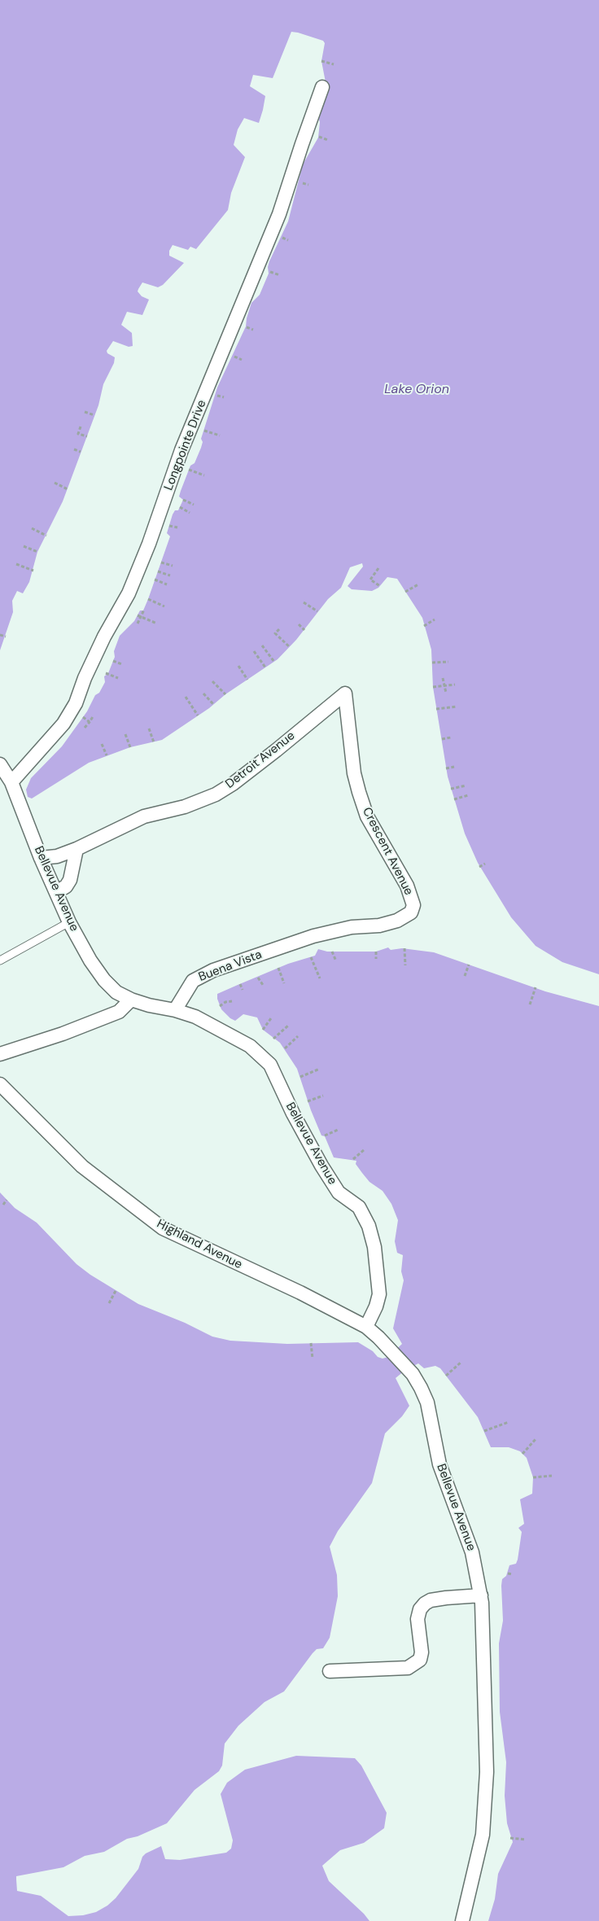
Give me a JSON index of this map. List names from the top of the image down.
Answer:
{
  "streets": {
    "street": [
      "Longpointe Drive",
      "Detroit Avenue",
      "Crescent Avenue",
      "Bellevue Avenue",
      "Buena Vista",
      "Highland Avenue"
    ]
  },
  "crossings": [
    ["Longpointe Drive", "Bellevue Avenue"],
    ["Detroit Avenue", "Crescent Avenue"],
    ["Detroit Avenue", "Bellevue Avenue"],
    ["Crescent Avenue", "Buena Vista"],
    ["Bellevue Avenue", "Buena Vista"],
    ["Bellevue Avenue", "Highland Avenue"]
  ],
  "water": ["Lake Orion"]
}
